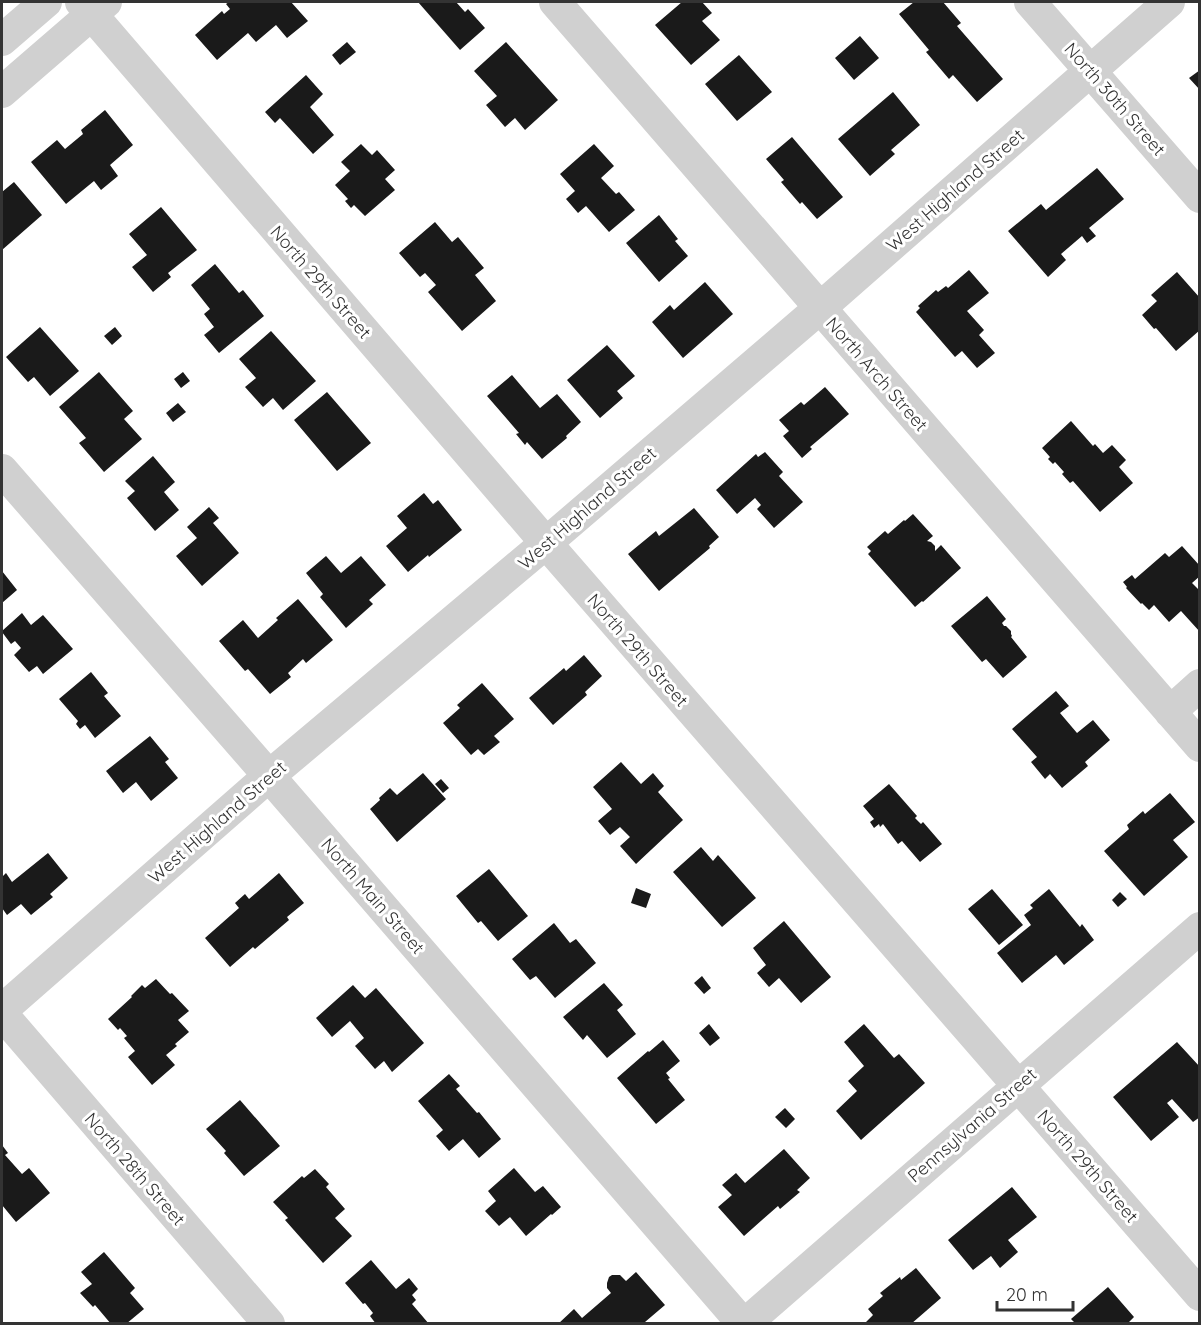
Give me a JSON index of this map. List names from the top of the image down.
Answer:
{
  "streets": {
    "street": [
      "North 30th Street",
      "West Highland Street",
      "North 29th Street",
      "North Arch Street",
      "North Main Street",
      "Pennsylvania Street",
      "North 28th Street"
    ]
  },
  "crossings": [
    ["North 30th Street", "West Highland Street"],
    ["West Highland Street", "North 29th Street"],
    ["West Highland Street", "North Arch Street"],
    ["West Highland Street", "North Main Street"],
    ["West Highland Street", "North 28th Street"],
    ["North 29th Street", "Pennsylvania Street"],
    ["North Main Street", "Pennsylvania Street"]
  ],
  "scale_bar": "20 m"
}
